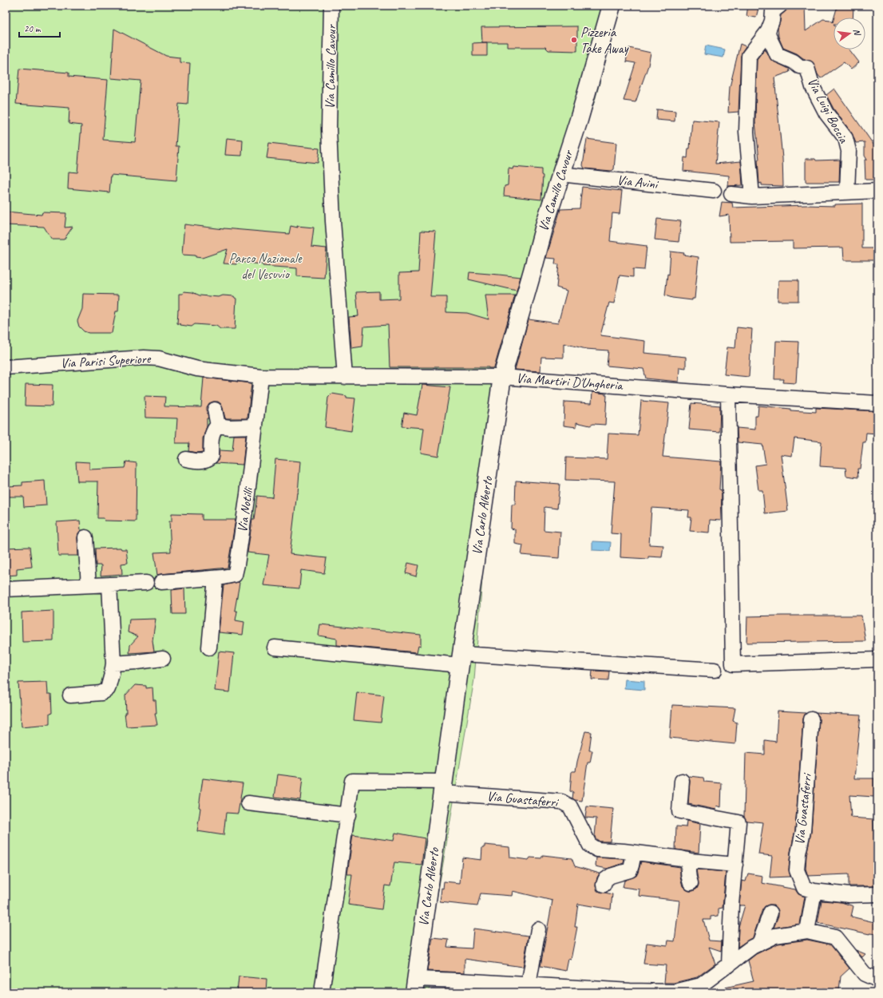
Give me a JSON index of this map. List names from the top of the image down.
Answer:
{
  "streets": {
    "street": [
      "Via Camillo Cavour",
      "Via Luigi Boccia",
      "Via Avini",
      "Via Parisi Superiore",
      "Via Martiri D'Ungheria",
      "Via Notilli",
      "Via Carlo Alberto",
      "Via Guastaferri"
    ]
  },
  "crossings": [
    ["Via Camillo Cavour", "Via Avini"],
    ["Via Camillo Cavour", "Via Martiri D'Ungheria"],
    ["Via Camillo Cavour", "Via Carlo Alberto"],
    ["Via Parisi Superiore", "Via Martiri D'Ungheria"],
    ["Via Parisi Superiore", "Via Notilli"],
    ["Via Martiri D'Ungheria", "Via Notilli"],
    ["Via Martiri D'Ungheria", "Via Carlo Alberto"],
    ["Via Carlo Alberto", "Via Guastaferri"]
  ],
  "parks": ["Parco Nazionale del Vesuvio"],
  "places": ["Pizzeria Take Away"],
  "scale_bar": "20 m",
  "north": "right"
}
